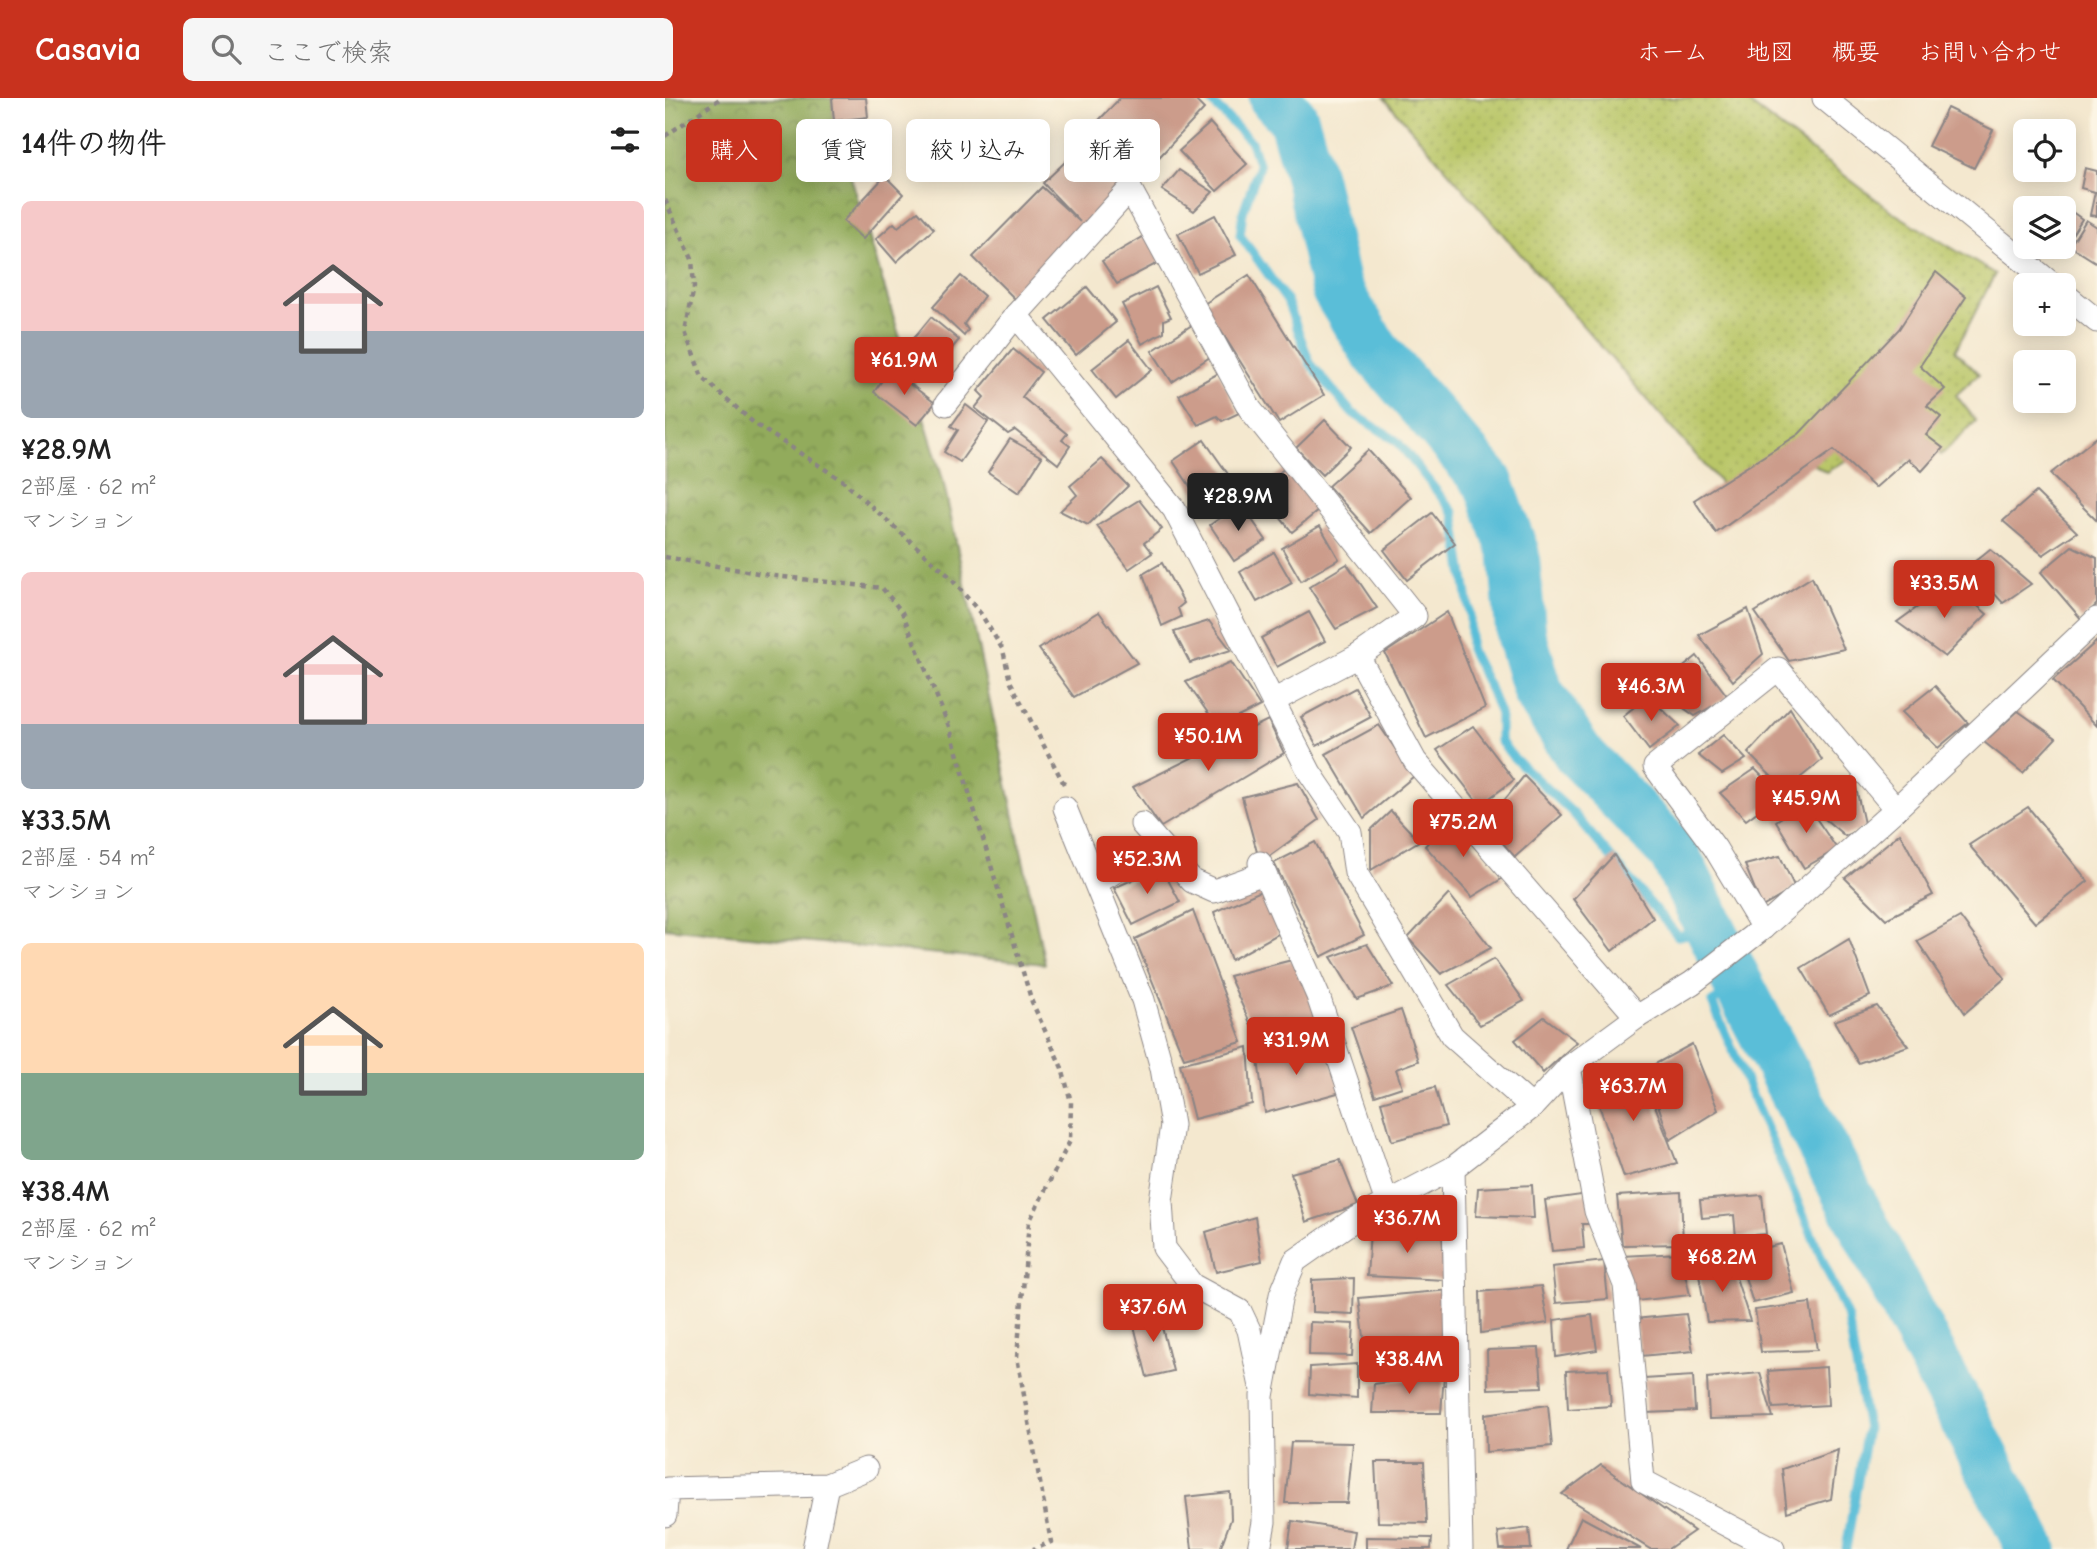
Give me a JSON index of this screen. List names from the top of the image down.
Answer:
{
  "page": {
    "header": "Casavia",
    "search": "ここで検索",
    "nav": [
      "ホーム",
      "地図",
      "概要",
      "お問い合わせ"
    ],
    "heading": "14件の物件",
    "map_buttons": ["+", "−"],
    "chip": [
      "購入",
      "賃貸",
      "絞り込み",
      "新着"
    ],
    "list": [
      {
        "name": "¥28.9M",
        "note": "2部屋 · 62 m² · マンション"
      },
      {
        "name": "¥33.5M",
        "note": "2部屋 · 54 m² · マンション"
      },
      {
        "name": "¥38.4M",
        "note": "2部屋 · 62 m² · マンション"
      }
    ],
    "price": [
      "¥61.9M",
      "¥28.9M",
      "¥33.5M",
      "¥46.3M",
      "¥50.1M",
      "¥45.9M",
      "¥75.2M",
      "¥52.3M",
      "¥31.9M",
      "¥63.7M",
      "¥36.7M",
      "¥68.2M",
      "¥37.6M",
      "¥38.4M"
    ]
  }
}
